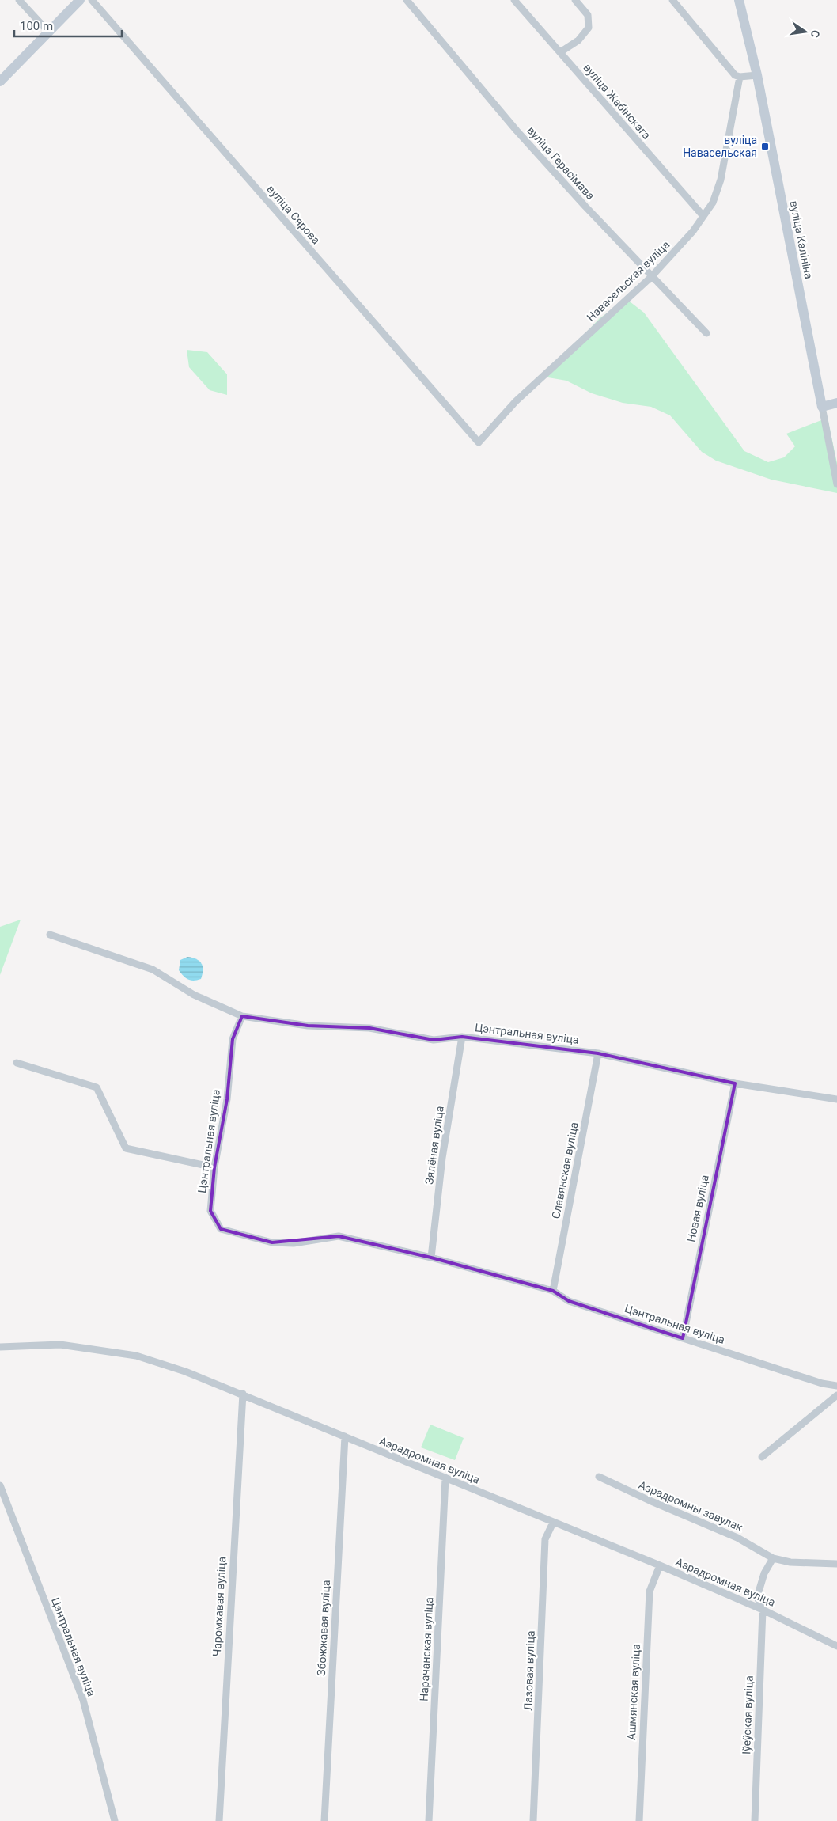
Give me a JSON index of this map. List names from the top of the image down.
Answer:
{
  "streets": {
    "main road": ["вуліца Калініна"],
    "street": [
      "вуліца Жабінскага",
      "вуліца Герасімава",
      "вуліца Сярова",
      "Навасельская вуліца",
      "Цэнтральная вуліца",
      "Зялёная вуліца",
      "Славянская вуліца",
      "Новая вуліца",
      "Аэрадромная вуліца",
      "Аэрадромны завулак",
      "Чаромхавая вуліца",
      "Збожжавая вуліца",
      "Нарачанская вуліца",
      "Лазовая вуліца",
      "Ашмянская вуліца",
      "Іўеўская вуліца"
    ]
  },
  "crossings": [
    ["вуліца Жабінскага", "Навасельская вуліца"],
    ["вуліца Герасімава", "Навасельская вуліца"],
    ["вуліца Сярова", "Навасельская вуліца"],
    ["Цэнтральная вуліца", "Зялёная вуліца"],
    ["Цэнтральная вуліца", "Славянская вуліца"],
    ["Цэнтральная вуліца", "Новая вуліца"],
    ["Аэрадромная вуліца", "Чаромхавая вуліца"],
    ["Аэрадромная вуліца", "Збожжавая вуліца"],
    ["Аэрадромная вуліца", "Нарачанская вуліца"],
    ["Аэрадромная вуліца", "Лазовая вуліца"],
    ["Аэрадромная вуліца", "Ашмянская вуліца"],
    ["Аэрадромная вуліца", "Іўеўская вуліца"],
    ["Аэрадромны завулак", "Іўеўская вуліца"]
  ],
  "places": {
    "transit": ["вуліца Навасельская"]
  },
  "scale_bar": "100 m",
  "north": "right"
}
